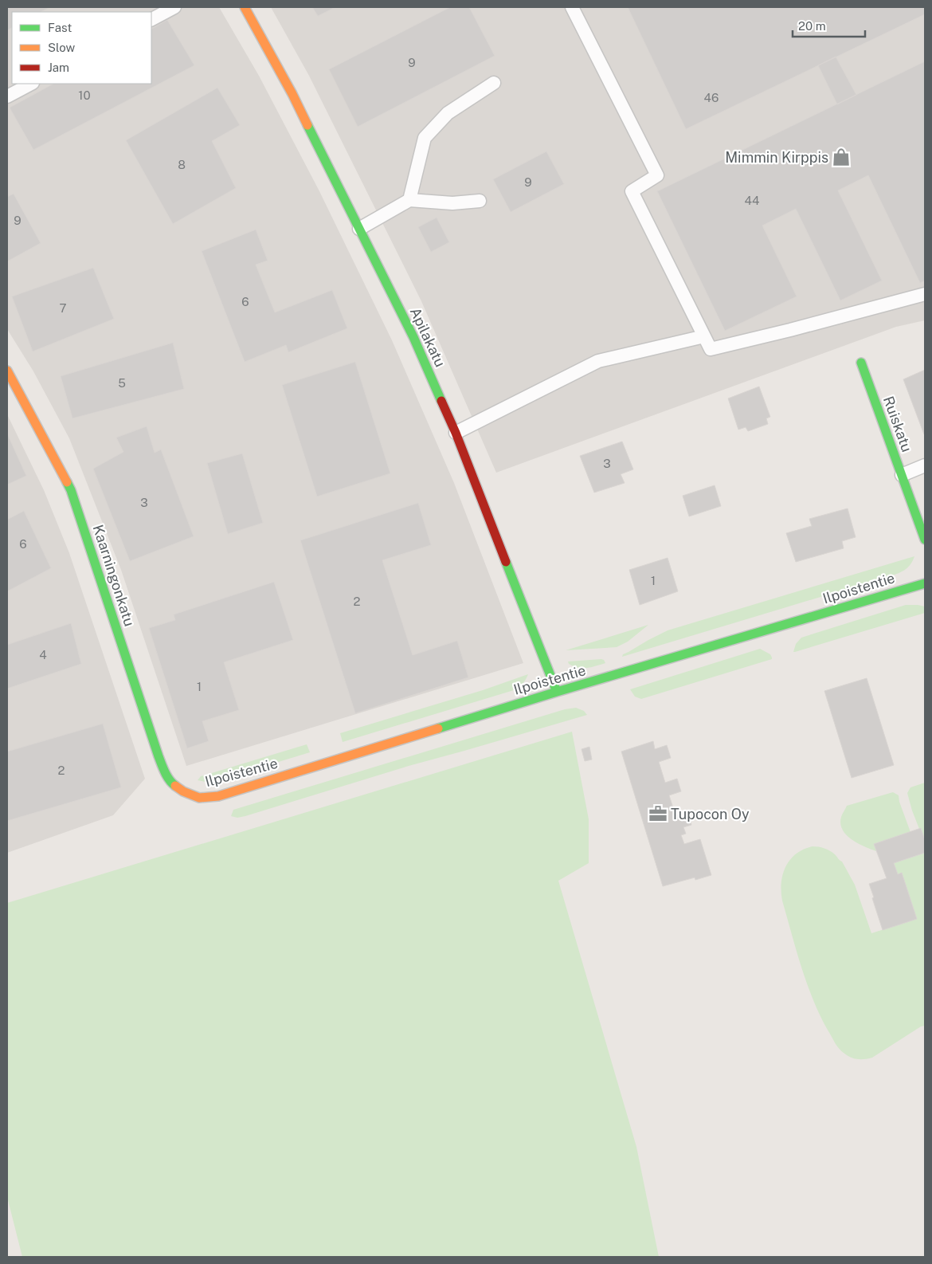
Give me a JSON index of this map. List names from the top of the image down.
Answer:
{
  "streets": {
    "street": [
      "Apilakatu",
      "Ruiskatu",
      "Kaarningonkatu",
      "Ilpoistentie"
    ]
  },
  "crossings": [
    ["Apilakatu", "Ilpoistentie"],
    ["Kaarningonkatu", "Ilpoistentie"]
  ],
  "places": {
    "shop": ["Mimmin Kirppis"],
    "office": ["Tupocon Oy"]
  },
  "house_numbers": [
    "9",
    "10",
    "46",
    "8",
    "9",
    "44",
    "9",
    "6",
    "7",
    "5",
    "3",
    "3",
    "6",
    "1",
    "2",
    "4",
    "1",
    "2"
  ],
  "legend": ["Fast", "Slow", "Jam"],
  "scale_bar": "20 m"
}
